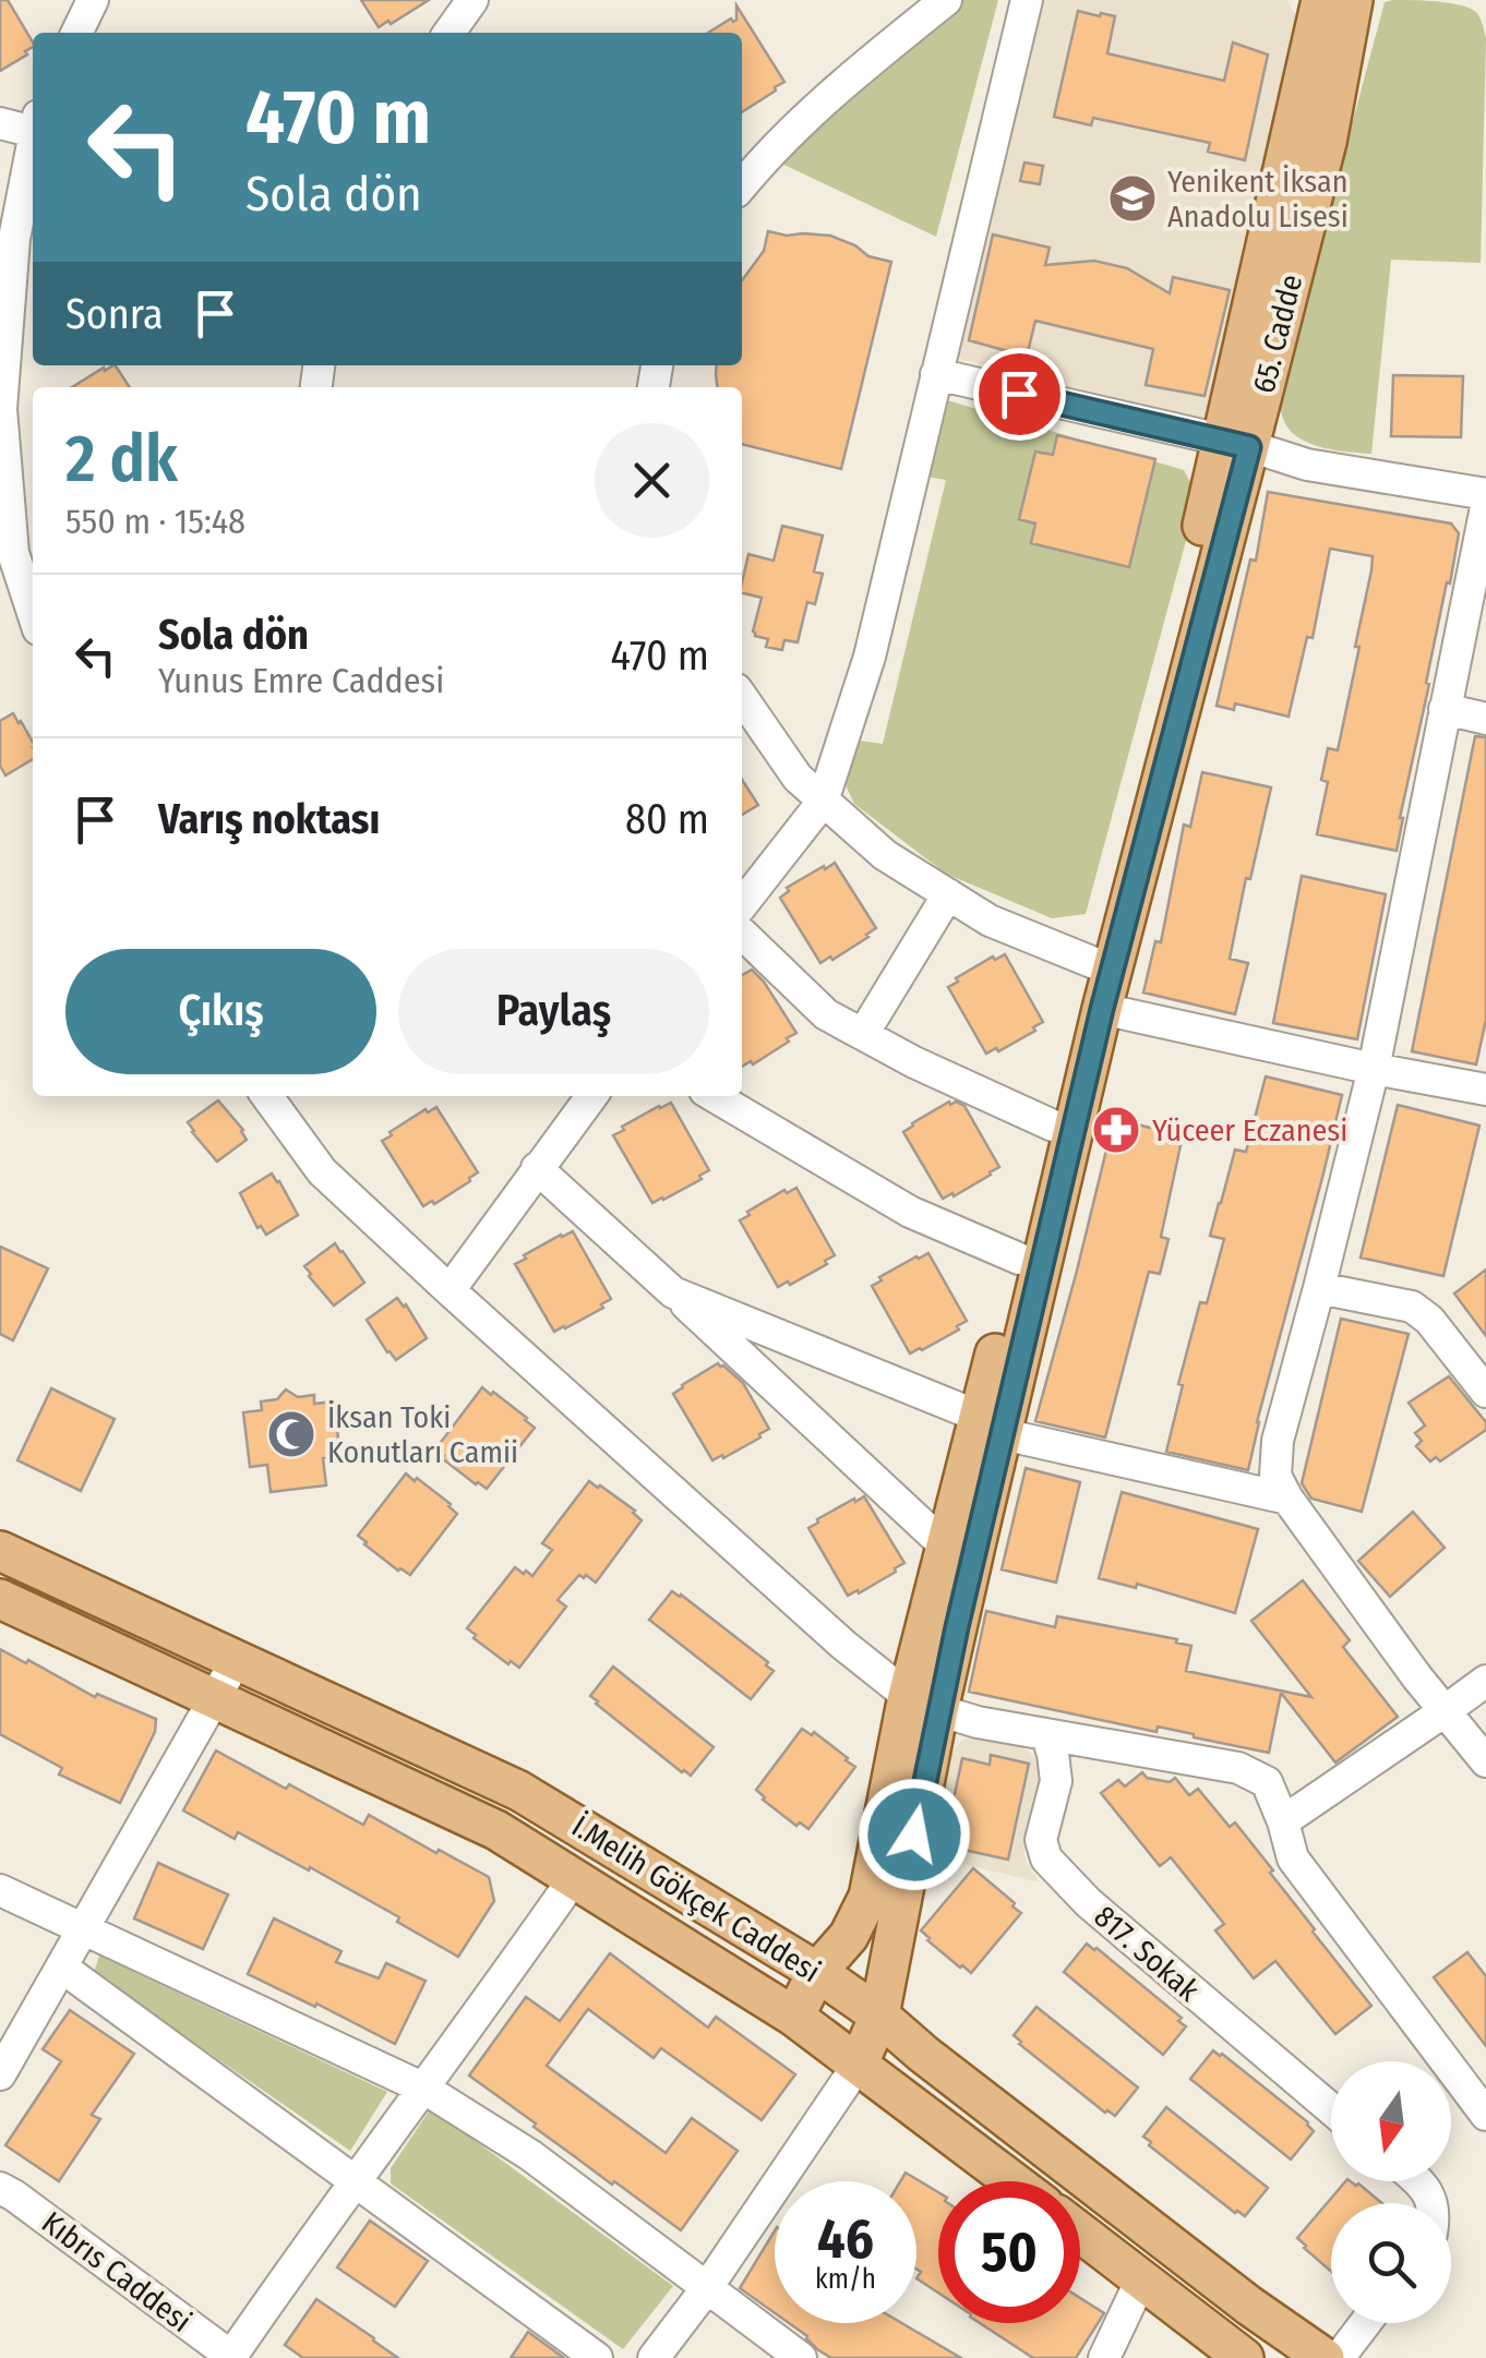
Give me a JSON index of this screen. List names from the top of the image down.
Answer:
{
  "streets": {
    "main road": ["65. Cadde", "İ.Melih Gökçek Caddesi"],
    "street": ["817. Sokak", "Kıbrıs Caddesi"]
  },
  "crossings": [
    ["65. Cadde", "İ.Melih Gökçek Caddesi"]
  ],
  "places": {
    "school or university": ["Yenikent İksan Anadolu Lisesi"],
    "pharmacy": ["Yüceer Eczanesi"],
    "mosque": ["İksan Toki Konutları Camii"]
  },
  "north": "bottom",
  "page": {
    "turn": ["470 m", "Sola dön"],
    "then": "Sonra",
    "heading": ["2 dk", "550 m · 15:48"],
    "list": [
      {
        "name": "Sola dön",
        "note": "Yunus Emre Caddesi",
        "value": "470 m"
      },
      {
        "name": "Varış noktası",
        "value": "80 m"
      }
    ],
    "buttons": ["Çıkış", "Paylaş"],
    "speed": "46 km/h",
    "limit": "50"
  }
}
